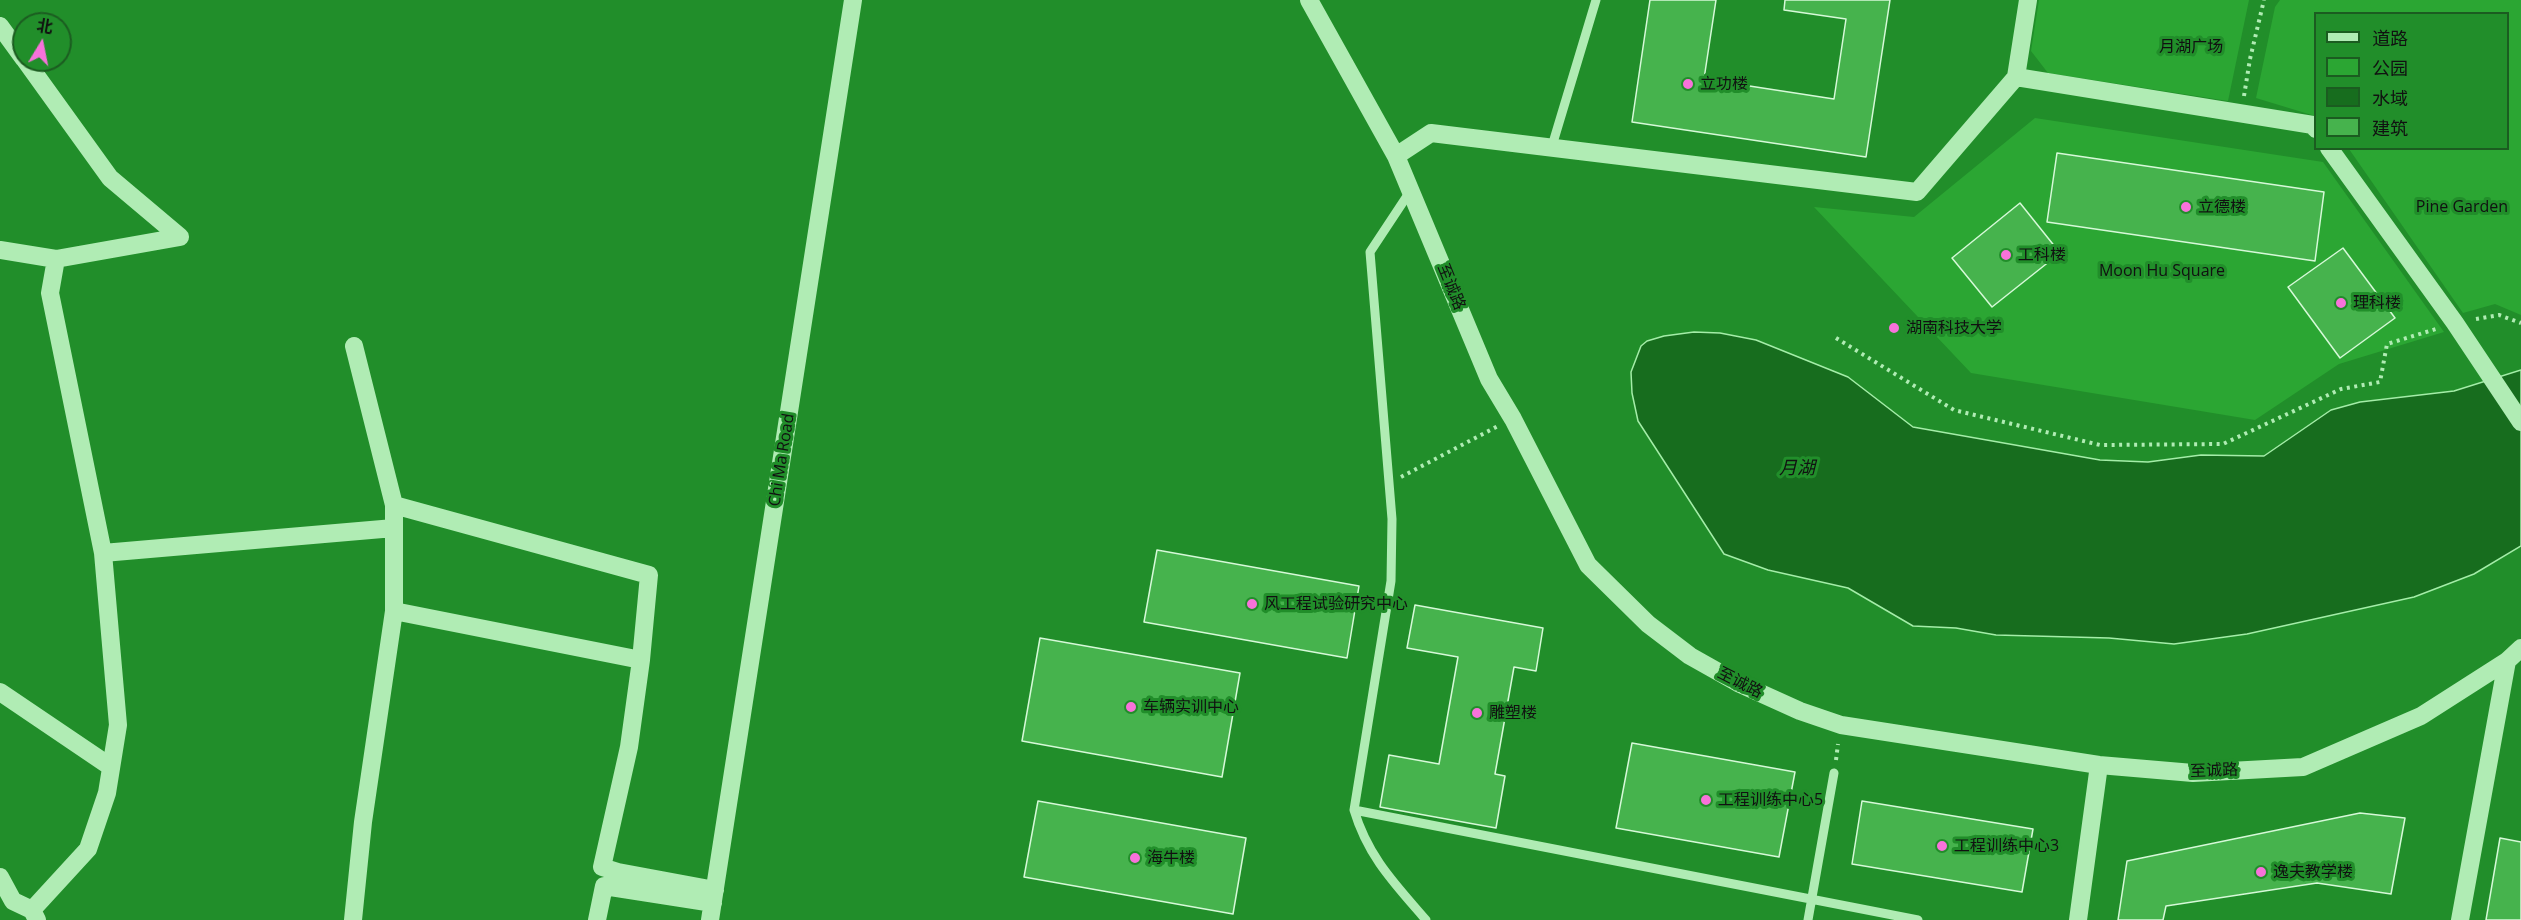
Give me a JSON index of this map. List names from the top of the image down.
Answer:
{
  "streets": {
    "street": ["至诚路", "Chi Ma Road"]
  },
  "water": ["月湖"],
  "parks": ["月湖广场", "Pine Garden", "Moon Hu Square"],
  "places": [
    "立功楼",
    "立德楼",
    "工科楼",
    "理科楼",
    "湖南科技大学",
    "风工程试验研究中心",
    "车辆实训中心",
    "雕塑楼",
    "工程训练中心5",
    "工程训练中心3",
    "海牛楼",
    "逸夫教学楼"
  ],
  "legend": [
    "道路",
    "公园",
    "水域",
    "建筑"
  ],
  "north": "top"
}
